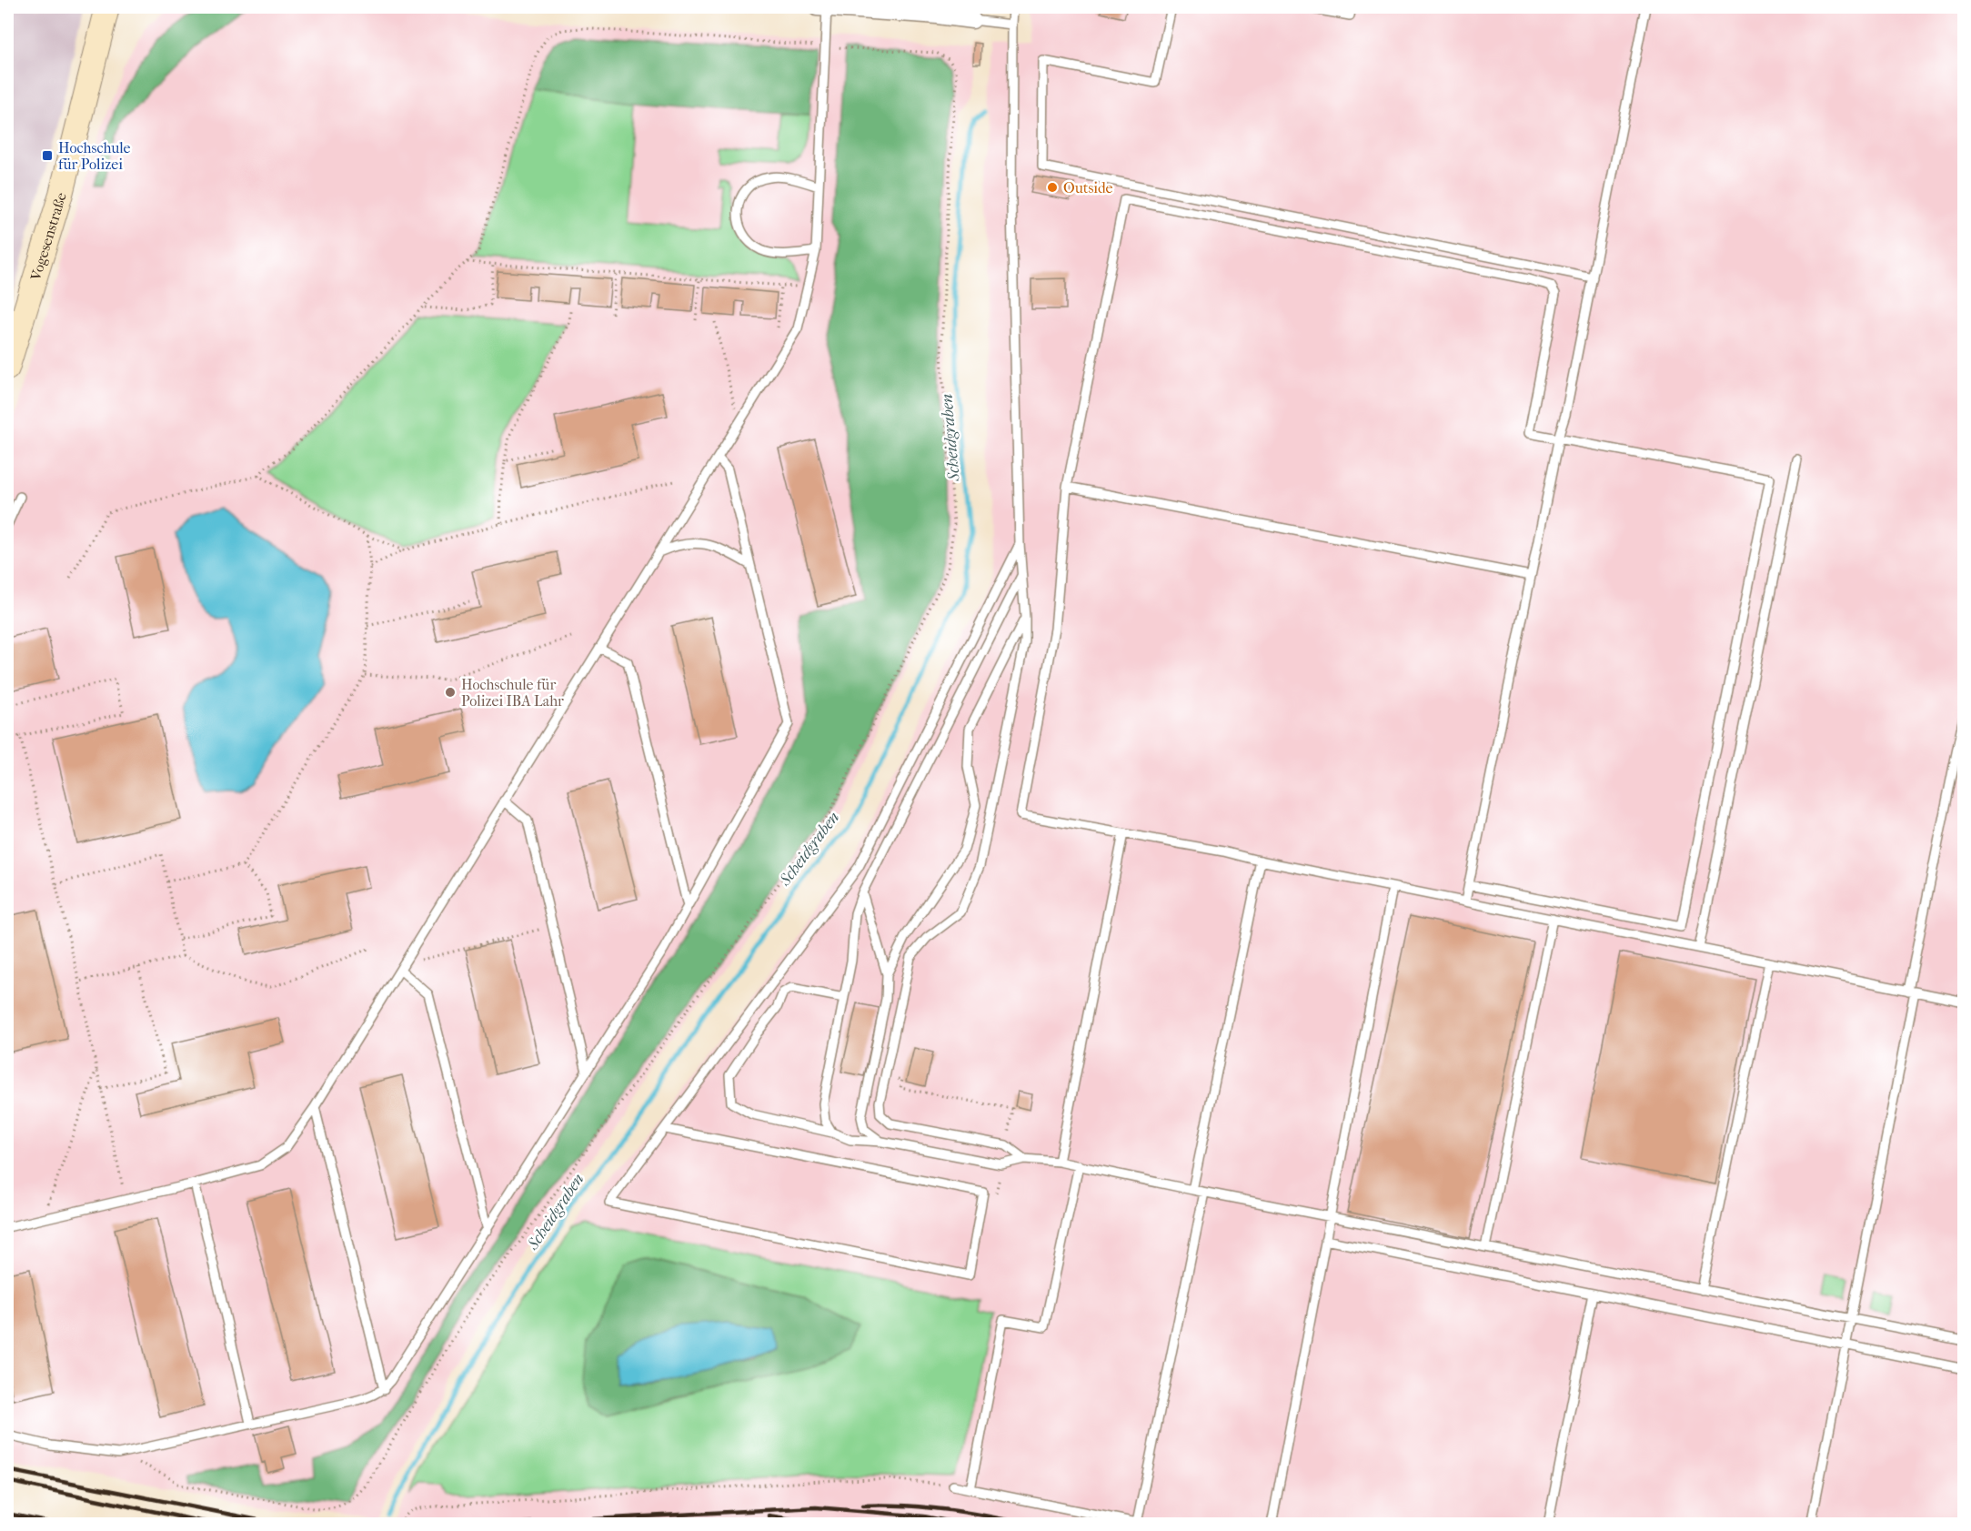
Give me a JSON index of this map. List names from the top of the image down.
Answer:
{
  "streets": {
    "street": ["Vogesenstraße"]
  },
  "water": ["Scheidgraben"],
  "places": {
    "transit": ["Hochschule für Polizei"],
    "other": ["Outside", "Hochschule für Polizei IBA Lahr"]
  }
}
